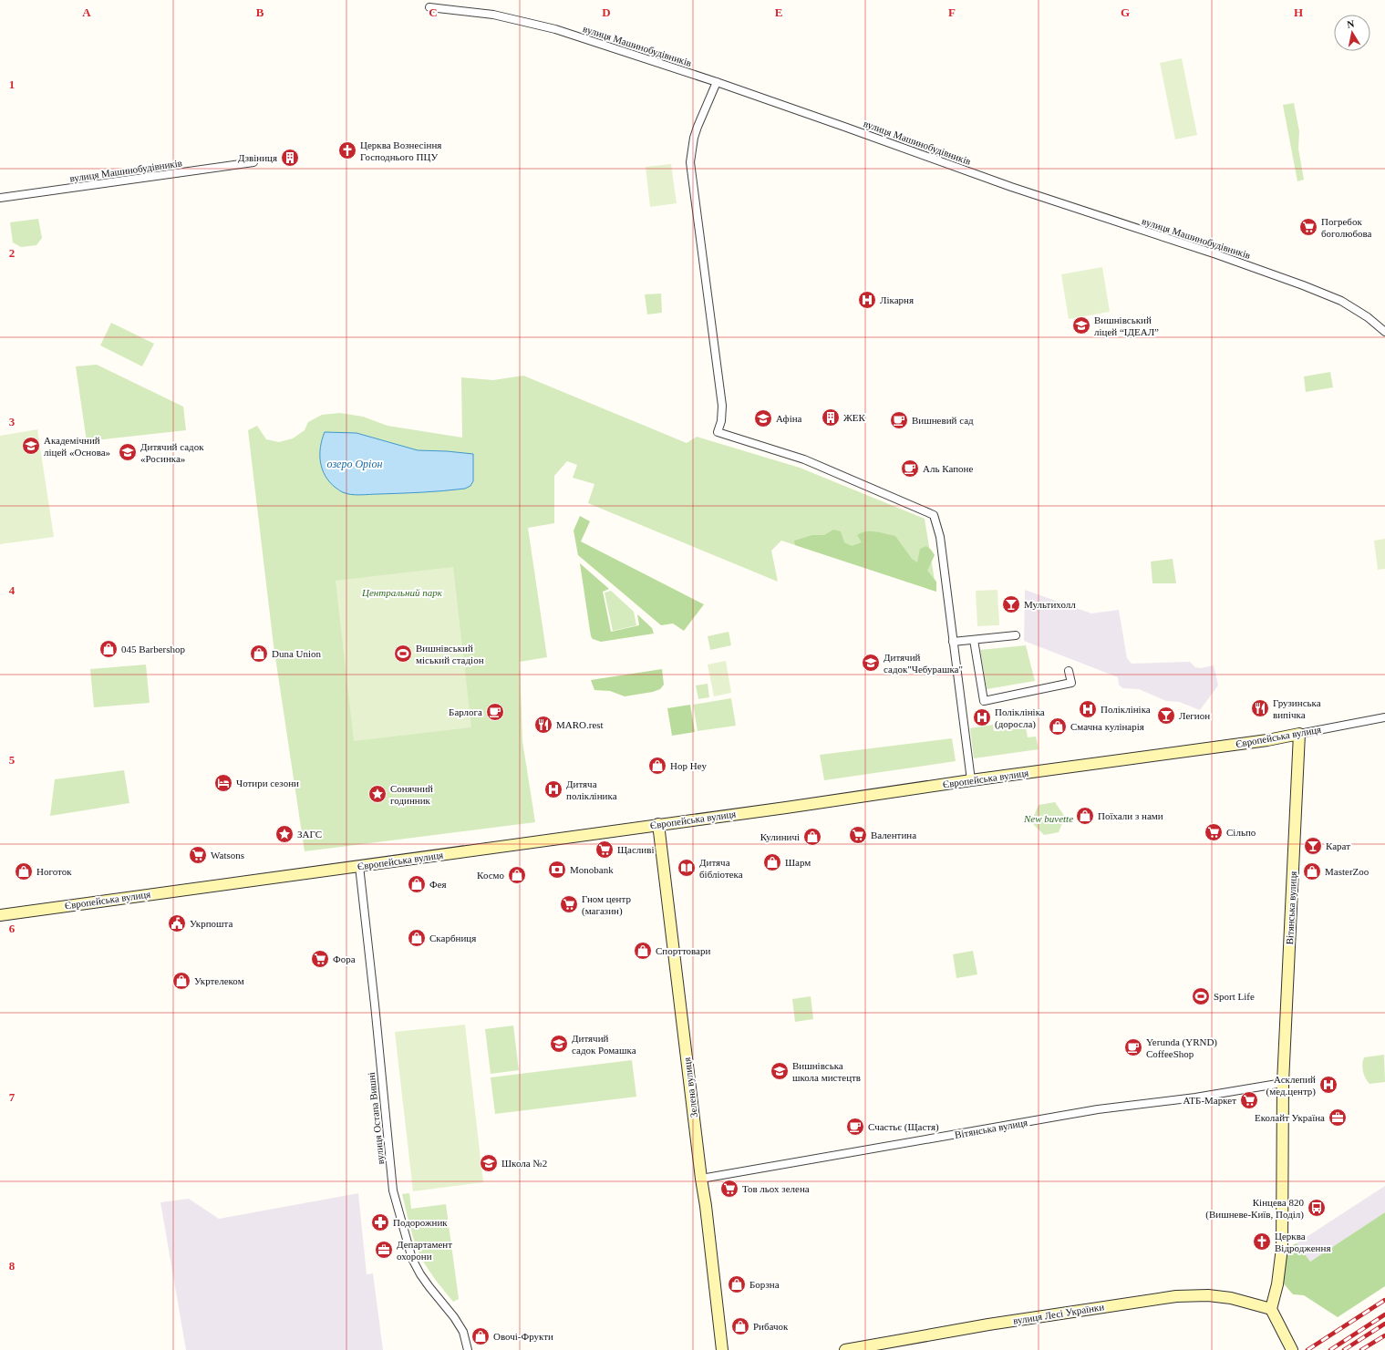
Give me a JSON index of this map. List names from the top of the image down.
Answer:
{
  "streets": {
    "street": [
      "вулиця Машинобудівників",
      "Європейська вулиця",
      "Вітянська вулиця",
      "Зелена вулиця",
      "вулиця Остапа Вишні",
      "вулиця Лесі Українки"
    ]
  },
  "crossings": [
    ["Європейська вулиця", "Вітянська вулиця"],
    ["Європейська вулиця", "Зелена вулиця"],
    ["Європейська вулиця", "вулиця Остапа Вишні"],
    ["Вітянська вулиця", "Зелена вулиця"],
    ["Вітянська вулиця", "вулиця Лесі Українки"]
  ],
  "water": ["озеро Оріон"],
  "parks": ["Центральний парк", "New buvette"],
  "places": {
    "church": ["Церква Вознесіння Господнього ПЦУ", "Церква Відродження"],
    "building": ["Дзвіниця", "ЖЕК"],
    "supermarket": [
      "Погребок боголюбова",
      "Сільпо",
      "Валентина",
      "Щасливі",
      "Watsons",
      "Гном центр (магазин)",
      "Фора",
      "АТБ-Маркет",
      "Тов льох зелена"
    ],
    "hospital": [
      "Лікарня",
      "Поліклініка",
      "Поліклініка (доросла)",
      "Дитяча полікліника",
      "Асклепий (мед.центр)"
    ],
    "school or university": [
      "Вишнівський ліцей “ІДЕАЛ”",
      "Афіна",
      "Академічний ліцей «Основа»",
      "Дитячий садок «Росинка»",
      "Дитячий садок\"Чебурашка\"",
      "Дитячий садок Ромашка",
      "Вишнівська школа мистецтв",
      "Школа №2"
    ],
    "cafe": [
      "Вишневий сад",
      "Аль Капоне",
      "Барлога",
      "Yerunda (YRND) CoffeeShop",
      "Счастьє (Щастя)"
    ],
    "bar": ["Мультихолл", "Легион", "Карат"],
    "shop": [
      "045 Barbershop",
      "Duna Union",
      "Смачна кулінарія",
      "Hop Hey",
      "Поїхали з нами",
      "Кулиничі",
      "Шарм",
      "Ноготок",
      "MasterZoo",
      "Космо",
      "Фея",
      "Скарбниця",
      "Спорттовари",
      "Укртелеком",
      "Борзна",
      "Рибачок",
      "Овочі-Фрукти"
    ],
    "sports": ["Вишнівський міський стадіон", "Sport Life"],
    "restaurant": ["Грузинська випічка", "MARO.rest"],
    "hotel": ["Чотири сезони"],
    "place": ["Сонячний годинник", "ЗАГС"],
    "library": ["Дитяча бібліотека"],
    "bank": ["Monobank"],
    "public building": ["Укрпошта"],
    "office": ["Еколайт Україна", "Департамент охорони"],
    "bus stop": ["Кінцева 820 (Вишневе-Київ, Поділ)"],
    "pharmacy": ["Подорожник"]
  },
  "north": "top",
  "grid": {
    "columns": [
      "A",
      "B",
      "C",
      "D",
      "E",
      "F",
      "G",
      "H"
    ],
    "rows": [
      "1",
      "2",
      "3",
      "4",
      "5",
      "6",
      "7",
      "8"
    ]
  }
}
